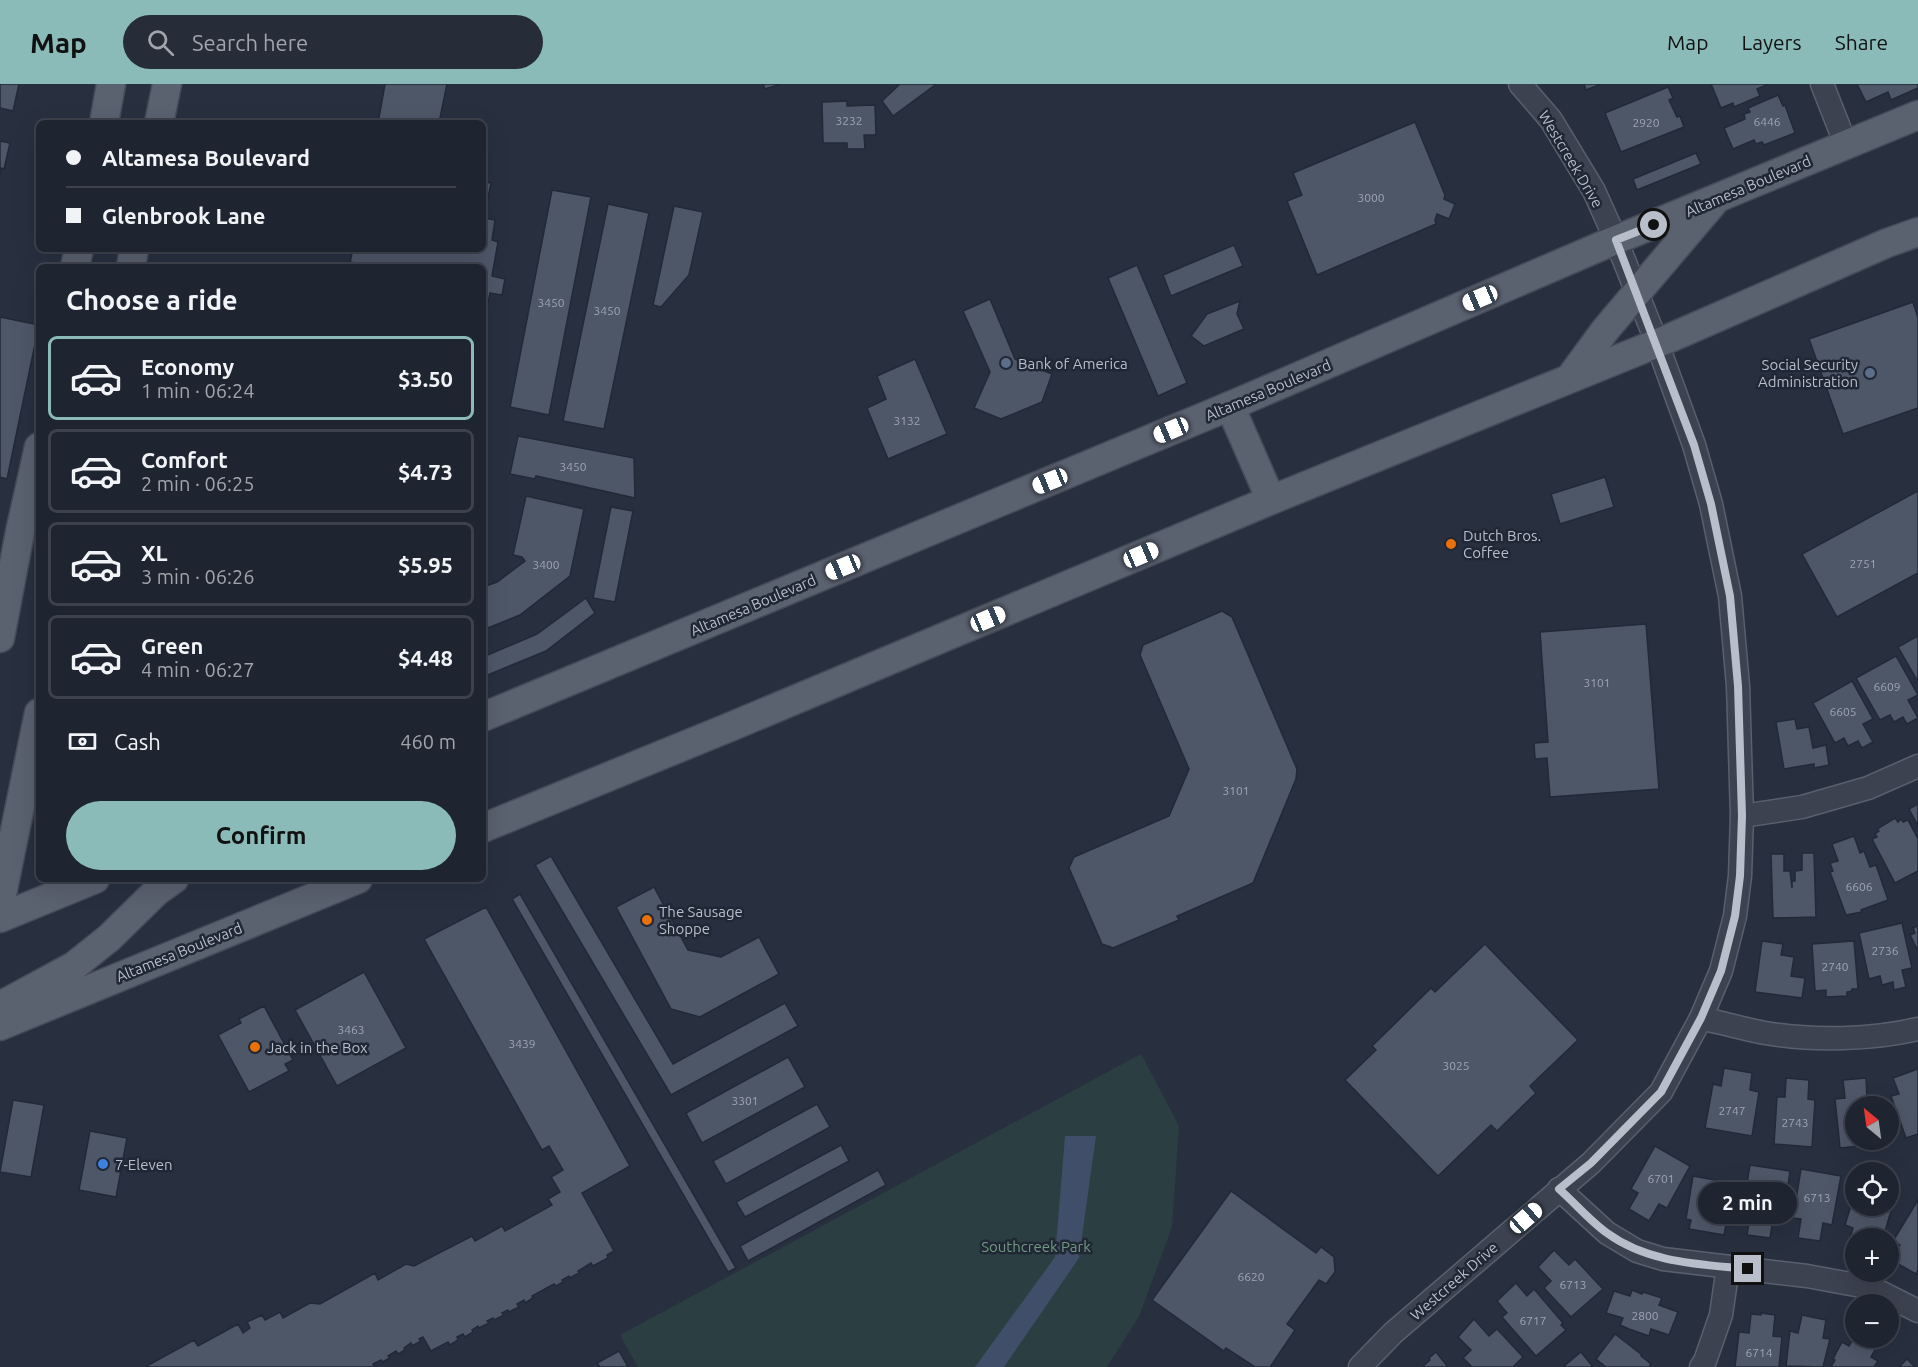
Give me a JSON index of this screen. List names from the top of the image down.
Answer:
{
  "streets": {
    "main road": ["Altamesa Boulevard"],
    "street": ["Westcreek Drive"]
  },
  "crossings": [
    ["Westcreek Drive", "Altamesa Boulevard"]
  ],
  "parks": ["Southcreek Park"],
  "places": [
    "Bank of America",
    "Social Security Administration",
    "Dutch Bros. Coffee",
    "The Sausage Shoppe",
    "Jack in the Box",
    "7-Eleven"
  ],
  "house_numbers": [
    "3232",
    "6446",
    "2920",
    "3000",
    "3450",
    "3450",
    "3132",
    "3450",
    "2751",
    "3400",
    "3101",
    "6609",
    "6605",
    "3101",
    "6606",
    "2736",
    "2740",
    "3463",
    "3439",
    "3025",
    "3301",
    "2747",
    "2743",
    "6701",
    "6713",
    "6620",
    "6713",
    "2800",
    "6717",
    "6714"
  ],
  "north": "top left",
  "page": {
    "header": "Map",
    "search": "Search here",
    "nav": ["Map", "Layers", "Share"],
    "banner": ["Altamesa Boulevard", "Glenbrook Lane"],
    "heading": "Choose a ride",
    "list": [
      {
        "name": "Economy",
        "note": "1 min · 06:24",
        "value": "$3.50"
      },
      {
        "name": "Comfort",
        "note": "2 min · 06:25",
        "value": "$4.73"
      },
      {
        "name": "XL",
        "note": "3 min · 06:26",
        "value": "$5.95"
      },
      {
        "name": "Green",
        "note": "4 min · 06:27",
        "value": "$4.48"
      }
    ],
    "pay": ["Cash", "460 m"],
    "buttons": "Confirm",
    "map_buttons": ["+", "−"],
    "bubble": "2 min"
  }
}
